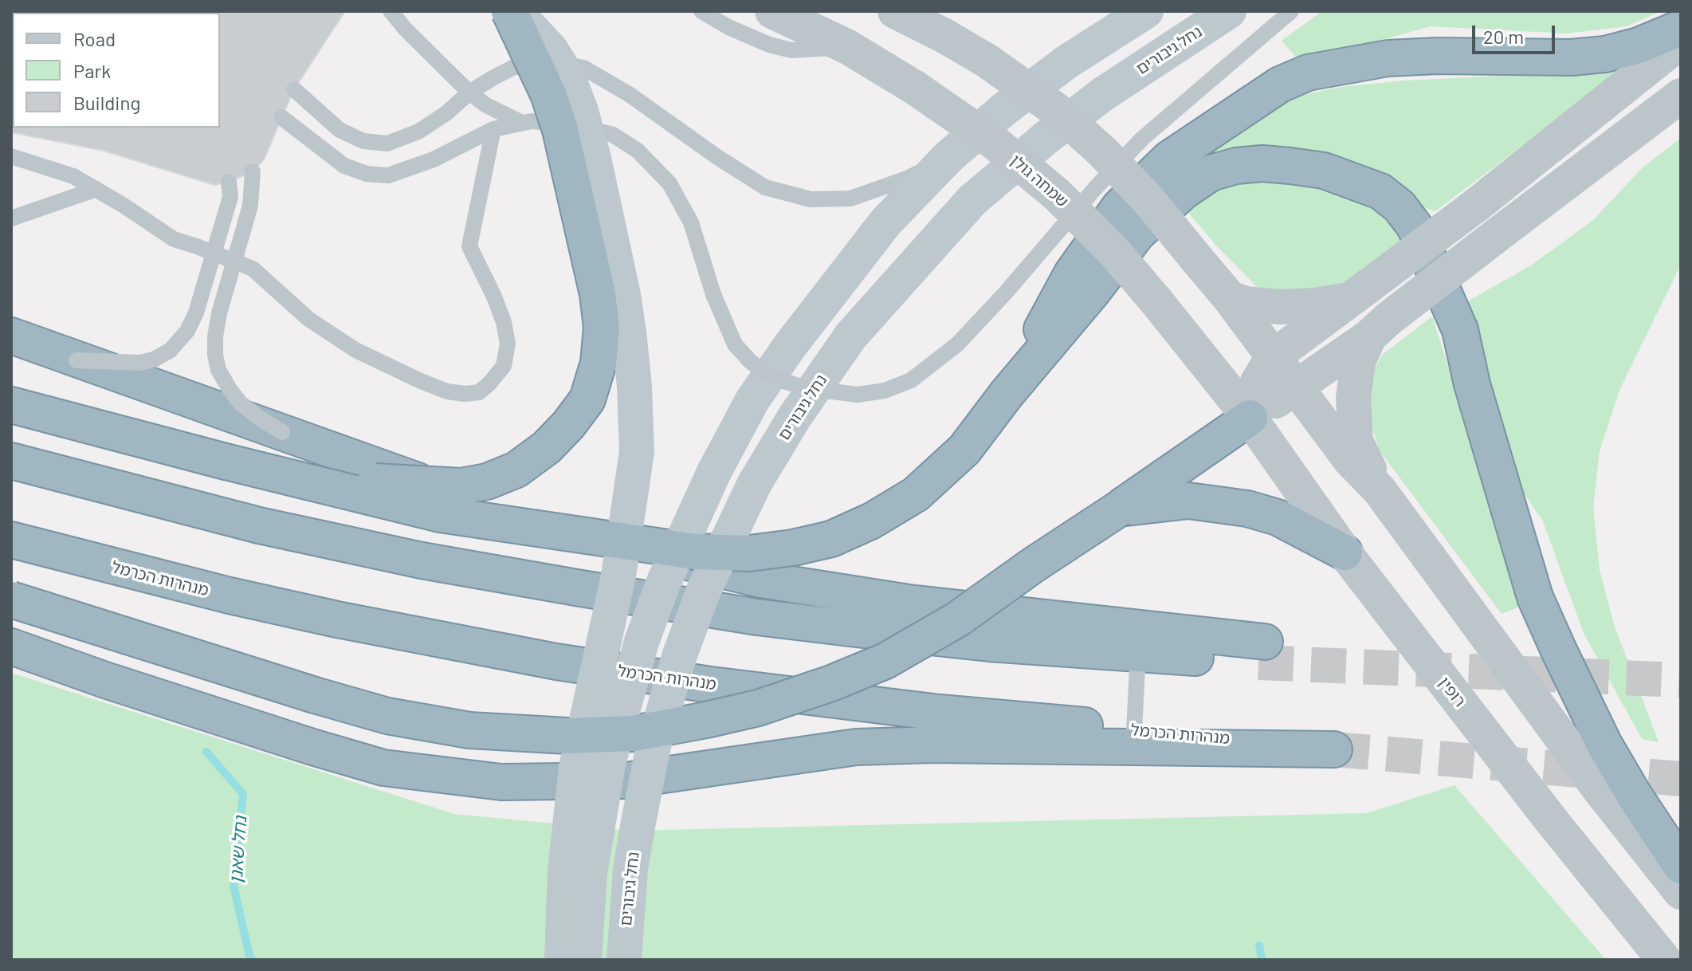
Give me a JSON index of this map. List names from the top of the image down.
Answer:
{
  "streets": {
    "highway": ["מנהרות הכרמל"],
    "main road": ["נחל גיבורים"],
    "street": ["שמחה גולן", "רופין"]
  },
  "crossings": [
    ["שמחה גולן", "רופין"]
  ],
  "water": ["נחל שאנן"],
  "legend": ["Road", "Park", "Building"],
  "scale_bar": "20 m"
}
